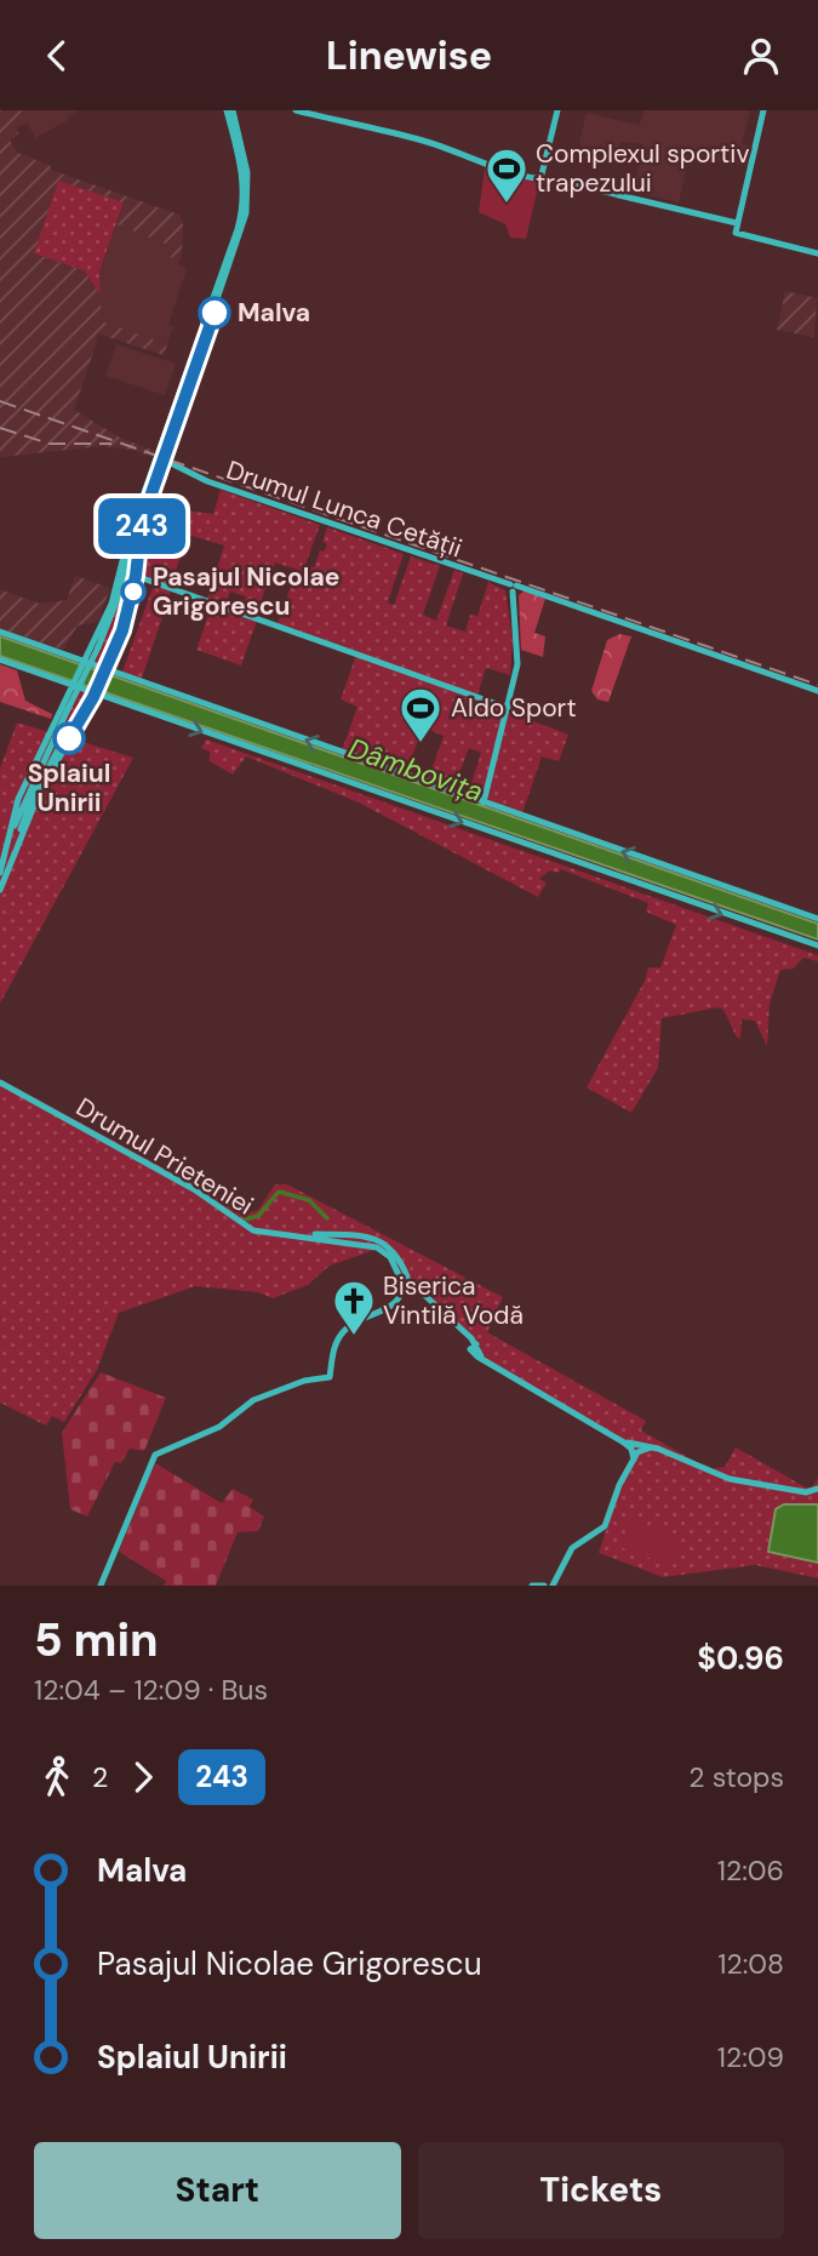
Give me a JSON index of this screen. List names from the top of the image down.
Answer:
{
  "streets": {
    "street": ["Drumul Lunca Cetății", "Drumul Prieteniei"]
  },
  "water": ["Dâmbovița"],
  "places": {
    "sports": ["Complexul sportiv trapezului", "Aldo Sport"],
    "other": ["Malva", "Pasajul Nicolae Grigorescu", "Splaiul Unirii"],
    "church": ["Biserica Vintilă Vodă"]
  },
  "lines": ["bus line 243"],
  "page": {
    "header": "Linewise",
    "on_map": "243",
    "heading": ["5 min", "12:04 – 12:09 · Bus", "$0.96"],
    "legs": ["2", "243", "2 stops"],
    "list": [
      {
        "name": "Malva",
        "value": "12:06"
      },
      {
        "name": "Pasajul Nicolae Grigorescu",
        "value": "12:08"
      },
      {
        "name": "Splaiul Unirii",
        "value": "12:09"
      }
    ],
    "buttons": ["Start", "Tickets"]
  }
}
